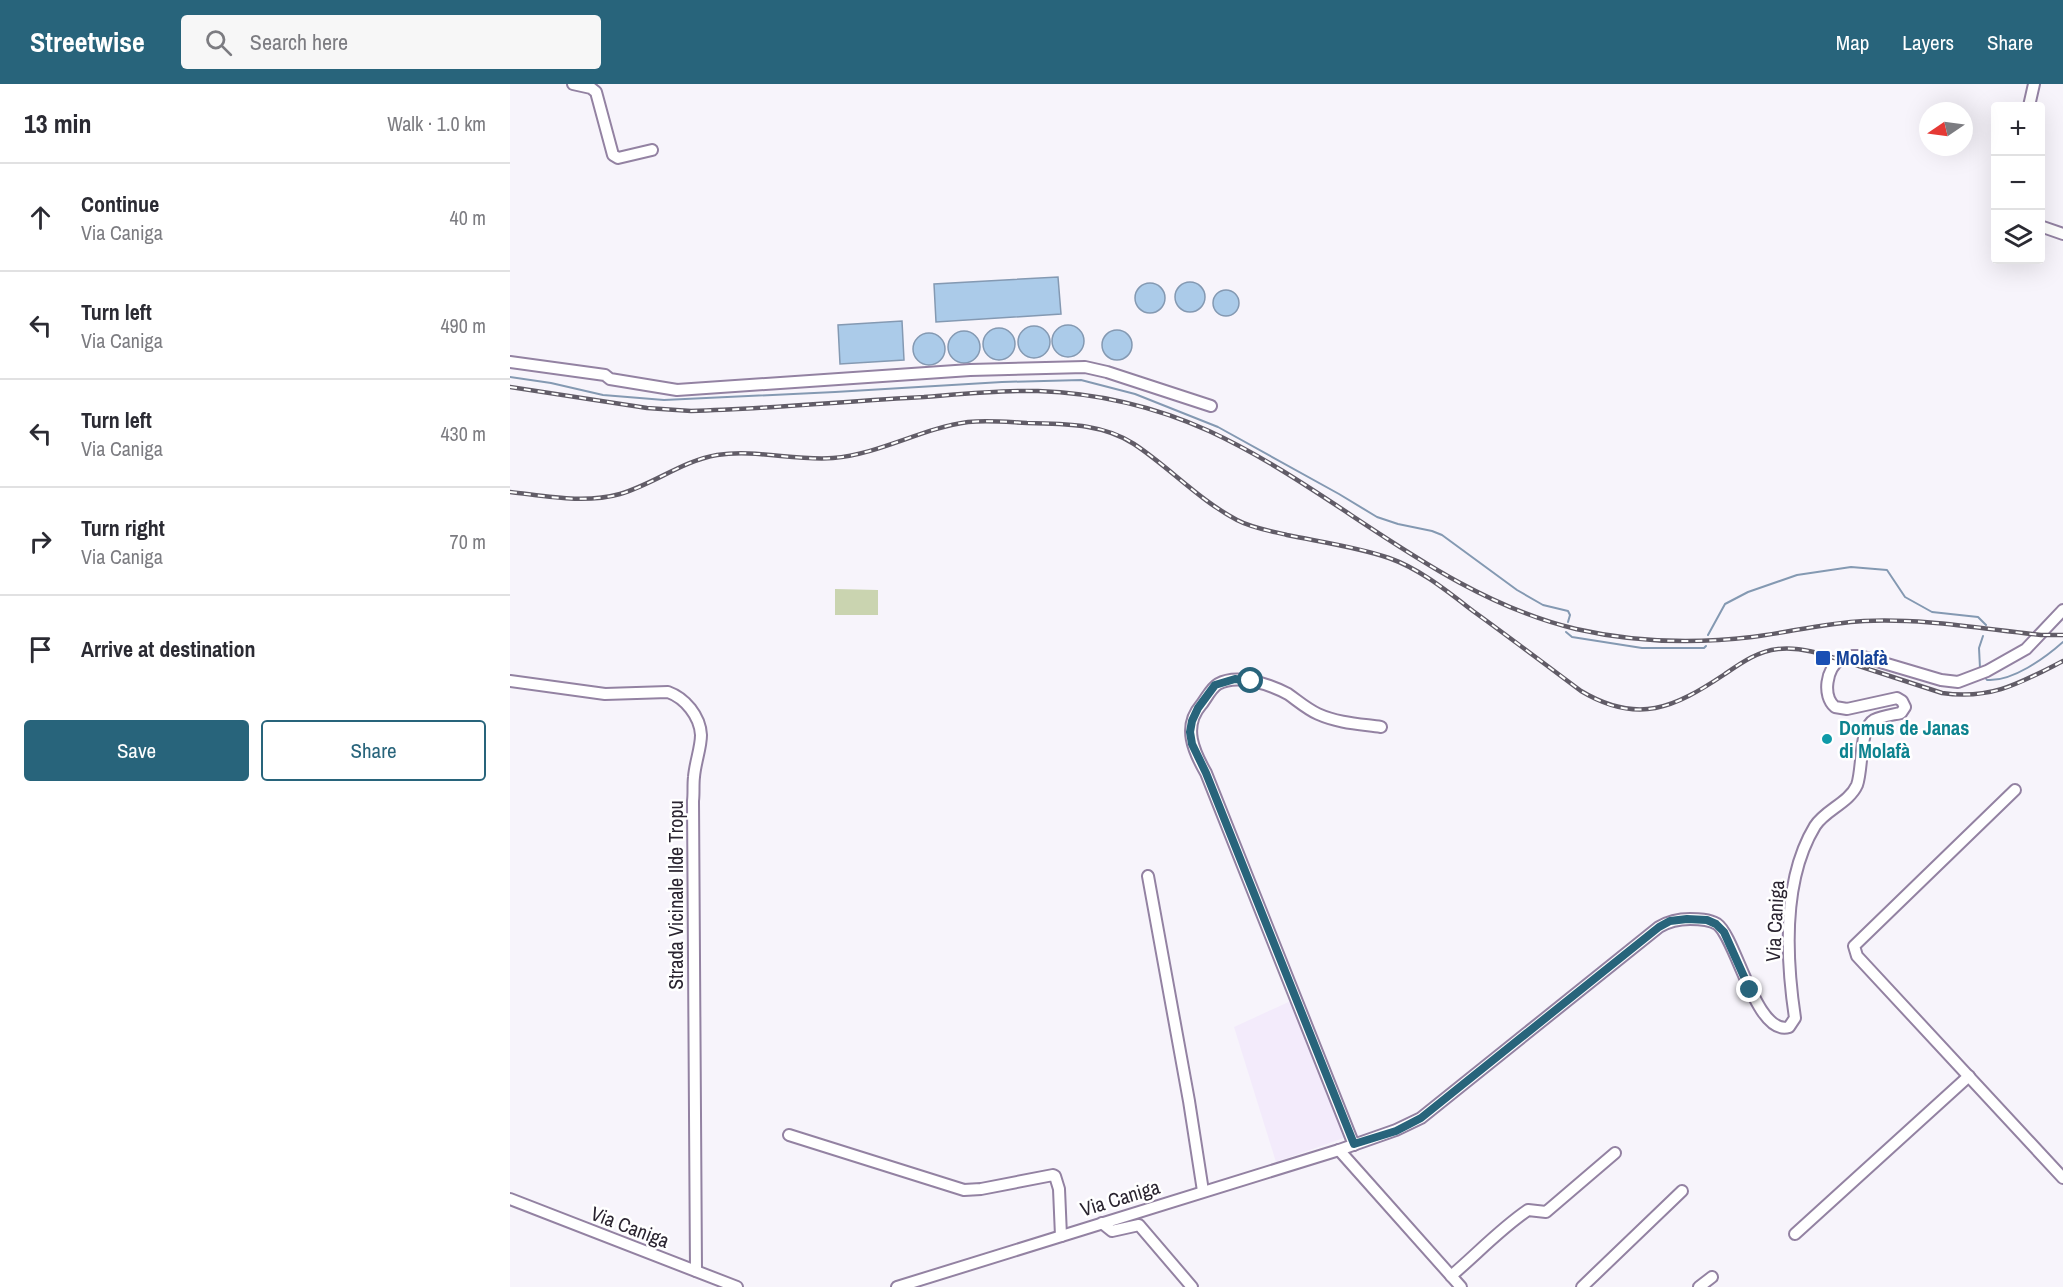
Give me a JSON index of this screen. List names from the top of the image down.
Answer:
{
  "streets": {
    "street": ["Strada Vicinale Ilde Tropu", "Via Caniga"]
  },
  "crossings": [
    ["Strada Vicinale Ilde Tropu", "Via Caniga"]
  ],
  "places": {
    "transit": ["Molafà"],
    "other": ["Domus de Janas di Molafà"]
  },
  "north": "left",
  "page": {
    "header": "Streetwise",
    "search": "Search here",
    "nav": ["Map", "Layers", "Share"],
    "heading": ["13 min", "Walk · 1.0 km"],
    "map_buttons": ["+", "−"],
    "list": [
      ["Continue", "Via Caniga", "40 m"],
      ["Turn left", "Via Caniga", "490 m"],
      ["Turn left", "Via Caniga", "430 m"],
      ["Turn right", "Via Caniga", "70 m"],
      "Arrive at destination"
    ],
    "buttons": ["Save", "Share"]
  }
}
